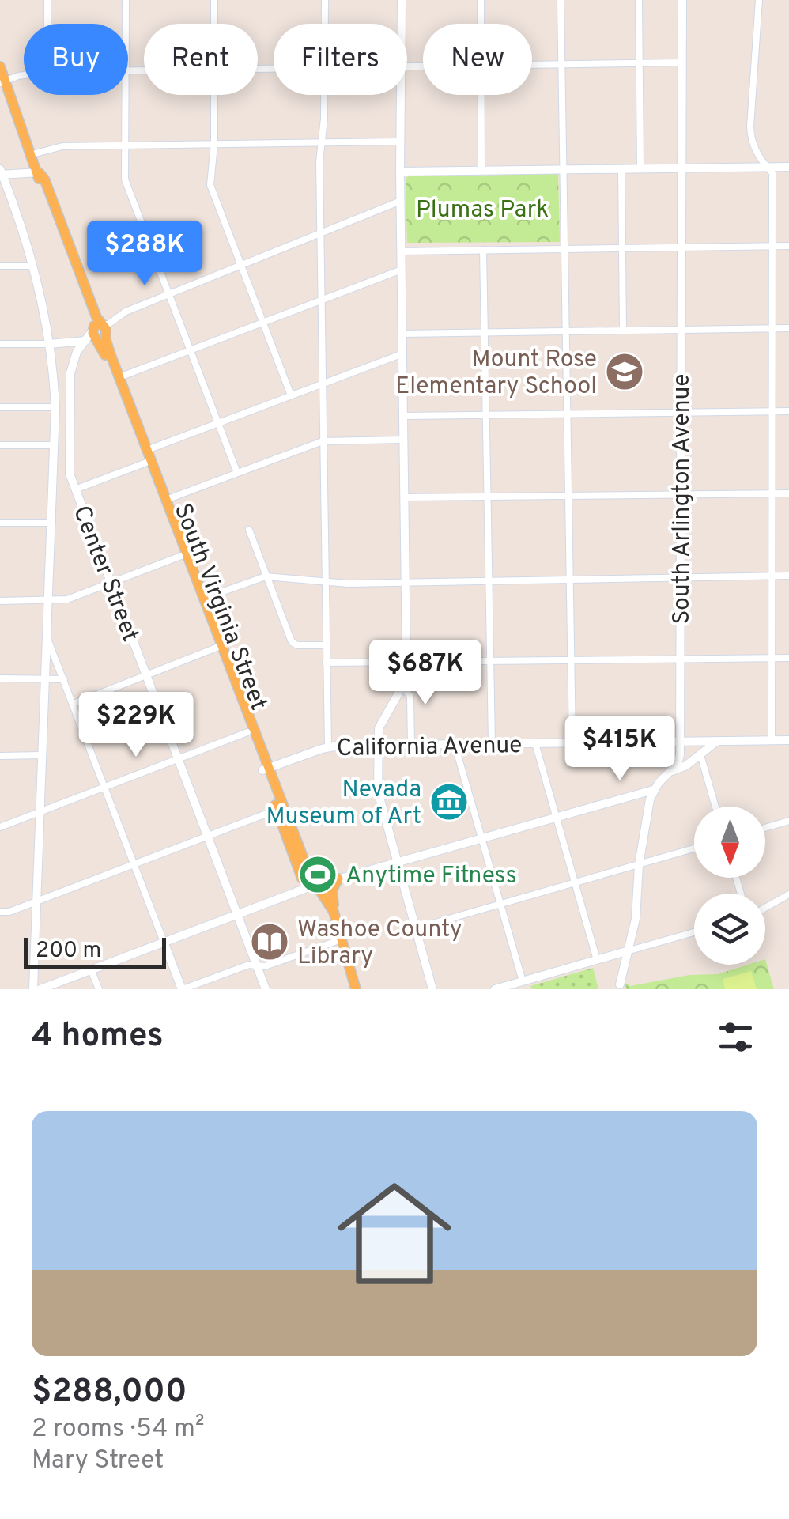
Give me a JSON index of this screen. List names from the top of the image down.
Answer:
{
  "streets": {
    "main road": ["South Virginia Street"],
    "street": ["South Arlington Avenue", "Center Street", "California Avenue"]
  },
  "crossings": [
    ["South Arlington Avenue", "California Avenue"],
    ["Center Street", "South Virginia Street"],
    ["South Virginia Street", "California Avenue"]
  ],
  "parks": ["Plumas Park"],
  "places": {
    "school or university": ["Mount Rose Elementary School"],
    "museum": ["Nevada Museum of Art"],
    "sports": ["Anytime Fitness"],
    "library": ["Washoe County Library"]
  },
  "scale_bar": "200 m",
  "north": "bottom",
  "page": {
    "chip": [
      "Buy",
      "Rent",
      "Filters",
      "New"
    ],
    "price": [
      "$288K",
      "$687K",
      "$229K",
      "$415K"
    ],
    "scale": "200 m",
    "heading": "4 homes",
    "list": [
      {
        "name": "$288,000",
        "note": "2 rooms · 54 m² · Mary Street"
      }
    ]
  }
}
